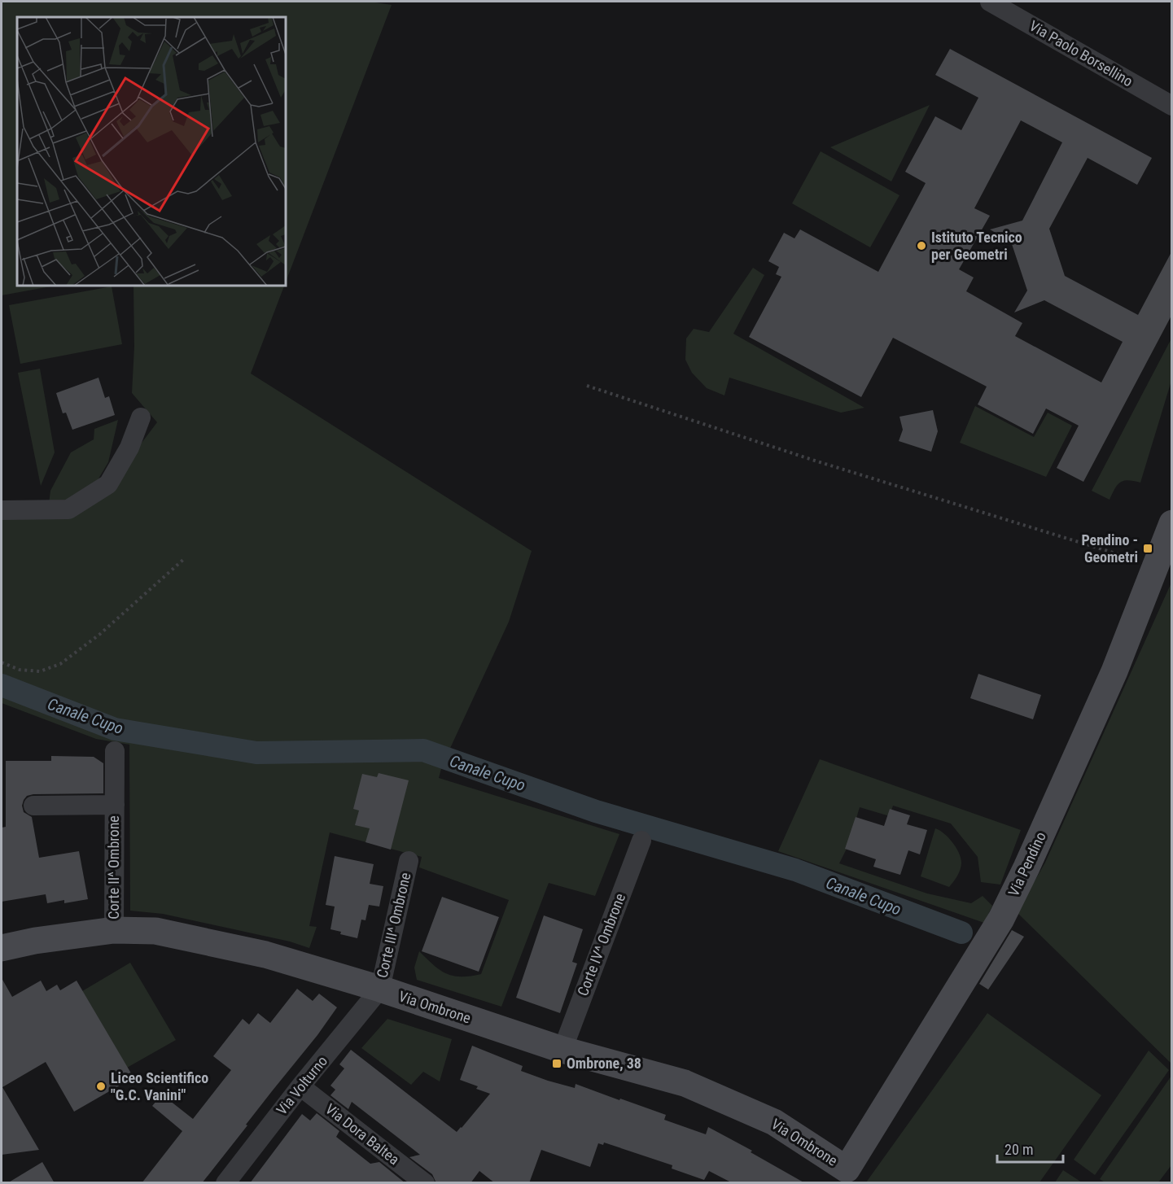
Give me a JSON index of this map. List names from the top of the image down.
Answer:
{
  "streets": {
    "street": [
      "Via Paolo Borsellino",
      "Via Pendino",
      "Corte II^ Ombrone",
      "Corte III^ Ombrone",
      "Corte IV^ Ombrone",
      "Via Ombrone",
      "Via Volturno",
      "Via Dora Baltea"
    ]
  },
  "crossings": [
    ["Via Pendino", "Via Ombrone"],
    ["Corte II^ Ombrone", "Via Ombrone"],
    ["Corte III^ Ombrone", "Via Ombrone"],
    ["Corte III^ Ombrone", "Via Volturno"],
    ["Corte IV^ Ombrone", "Via Ombrone"],
    ["Via Ombrone", "Via Volturno"],
    ["Via Volturno", "Via Dora Baltea"]
  ],
  "water": ["Canale Cupo"],
  "places": {
    "other": ["Istituto Tecnico per Geometri", "Liceo Scientifico \"G.C. Vanini\""],
    "transit": ["Pendino - Geometri", "Ombrone, 38"]
  },
  "scale_bar": "20 m"
}
